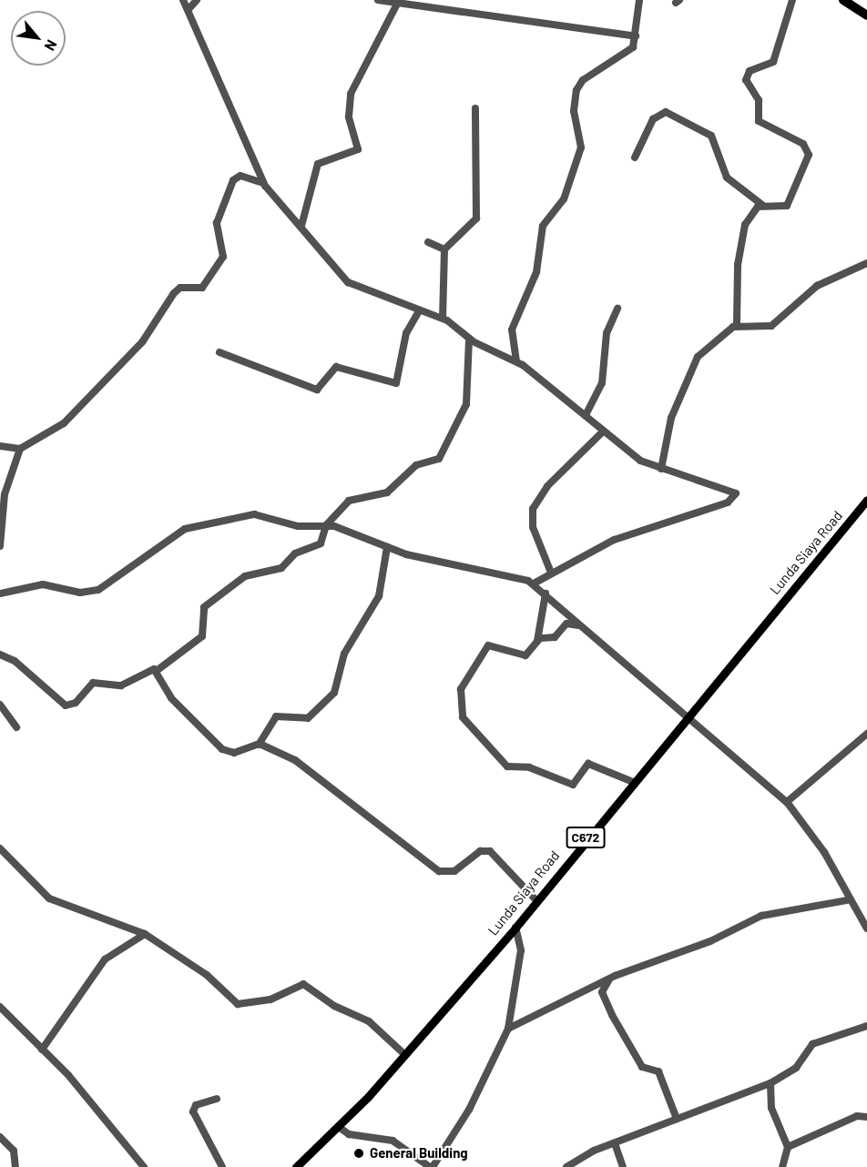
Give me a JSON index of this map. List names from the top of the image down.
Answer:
{
  "streets": {
    "main road": ["Lunda Siaya Road", "C672"]
  },
  "places": ["General Building"],
  "north": "bottom right"
}
